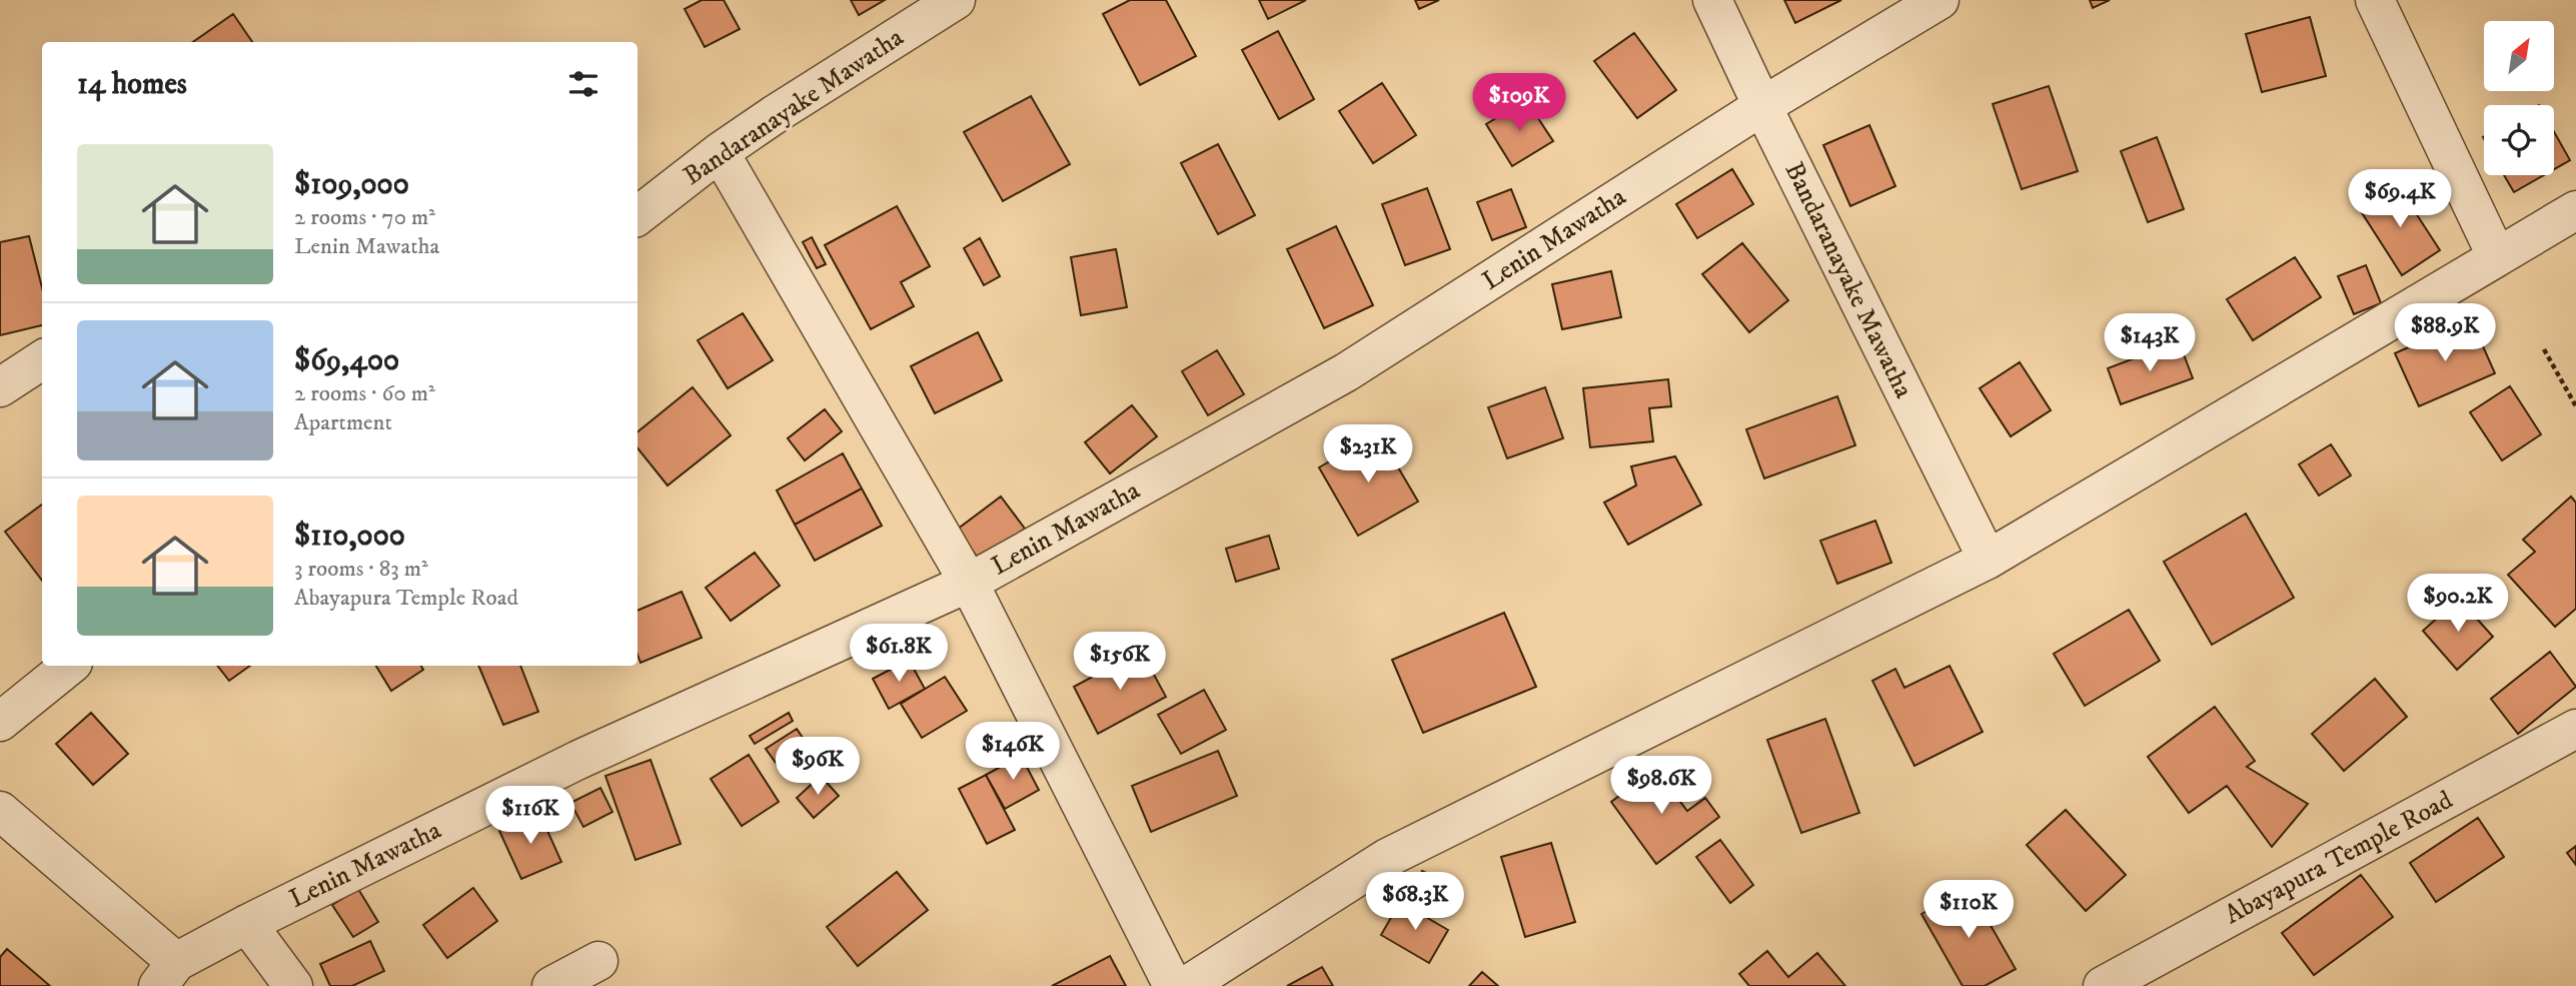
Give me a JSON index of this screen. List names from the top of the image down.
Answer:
{
  "streets": {
    "street": ["Bandaranayake Mawatha", "Lenin Mawatha", "Abayapura Temple Road"]
  },
  "crossings": [
    ["Bandaranayake Mawatha", "Lenin Mawatha"]
  ],
  "north": "top right",
  "page": {
    "heading": "14 homes",
    "price": [
      "$109K",
      "$69.4K",
      "$88.9K",
      "$143K",
      "$231K",
      "$90.2K",
      "$61.8K",
      "$156K",
      "$146K",
      "$96K",
      "$98.6K",
      "$116K",
      "$68.3K",
      "$110K"
    ],
    "list": [
      {
        "name": "$109,000",
        "note": "2 rooms · 70 m² · Lenin Mawatha"
      },
      {
        "name": "$69,400",
        "note": "2 rooms · 60 m² · Apartment"
      },
      {
        "name": "$110,000",
        "note": "3 rooms · 83 m² · Abayapura Temple Road"
      }
    ]
  }
}
